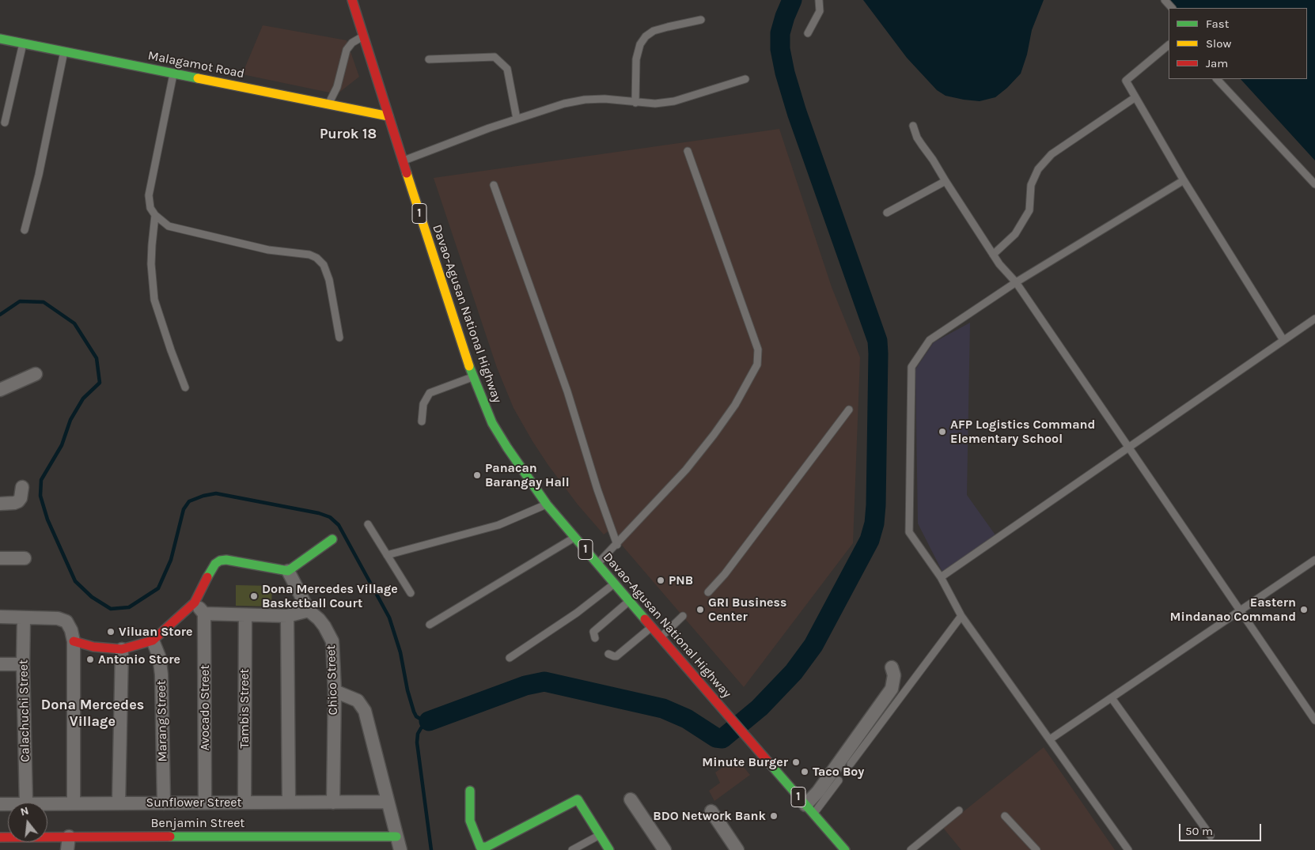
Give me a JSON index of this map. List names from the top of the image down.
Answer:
{
  "streets": {
    "main road": [
      "Malagamot Road",
      "1",
      "Davao-Agusan National Highway",
      "Benjamin Street"
    ],
    "street": [
      "Chico Street",
      "Avocado Street",
      "Tambis Street",
      "Calachuchi Street",
      "Marang Street",
      "Sunflower Street"
    ]
  },
  "crossings": [
    ["Malagamot Road", "Davao-Agusan National Highway"],
    ["Chico Street", "Sunflower Street"],
    ["Avocado Street", "Sunflower Street"],
    ["Tambis Street", "Sunflower Street"],
    ["Marang Street", "Sunflower Street"]
  ],
  "districts": ["Purok 18", "Dona Mercedes Village"],
  "places": [
    "AFP Logistics Command Elementary School",
    "Panacan Barangay Hall",
    "PNB",
    "Dona Mercedes Village Basketball Court",
    "GRI Business Center",
    "Eastern Mindanao Command",
    "Viluan Store",
    "Antonio Store",
    "Minute Burger",
    "Taco Boy",
    "BDO Network Bank"
  ],
  "legend": ["Fast", "Slow", "Jam"],
  "scale_bar": "50 m",
  "north": "top"
}
